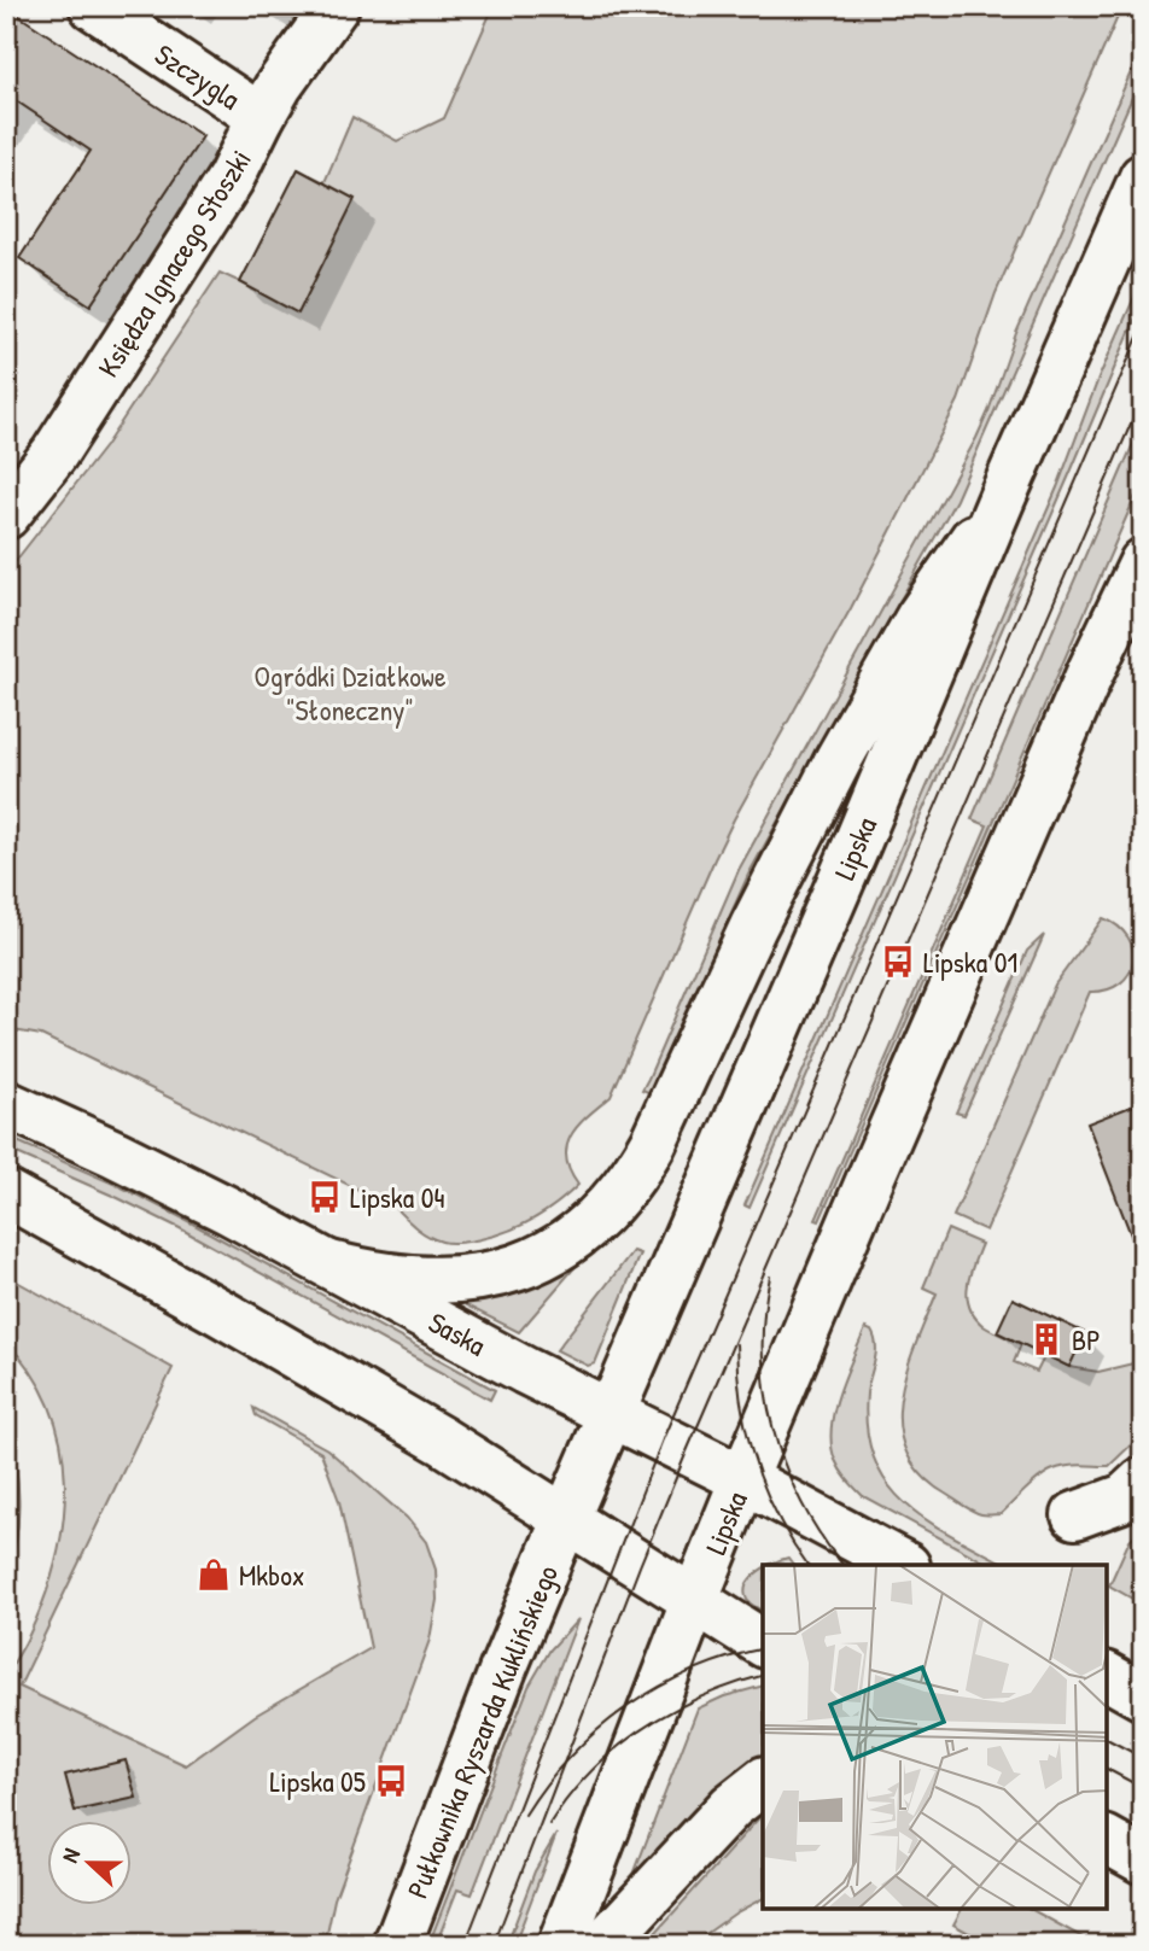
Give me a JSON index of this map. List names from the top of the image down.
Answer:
{
  "streets": {
    "street": [
      "Szczygla",
      "Księdza Ignacego Stoszki",
      "Lipska",
      "Saska",
      "Pułkownika Ryszarda Kuklińskiego"
    ]
  },
  "crossings": [
    ["Szczygla", "Księdza Ignacego Stoszki"],
    ["Lipska", "Saska"],
    ["Lipska", "Pułkownika Ryszarda Kuklińskiego"]
  ],
  "parks": ["Ogródki Działkowe \"Słoneczny\""],
  "places": {
    "bus stop": ["Lipska 01", "Lipska 04", "Lipska 05"],
    "building": ["BP"],
    "shop": ["Mkbox"]
  },
  "north": "left"
}
